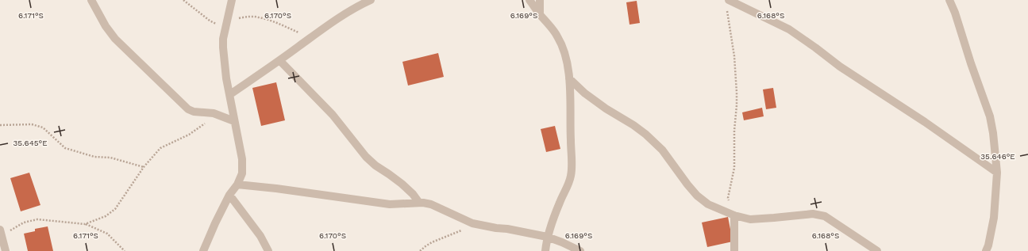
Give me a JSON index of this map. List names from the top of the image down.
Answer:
{
  "coordinates": [
    "6.171°S",
    "6.170°S",
    "6.169°S",
    "6.168°S",
    "35.645°E",
    "35.646°E"
  ]
}
